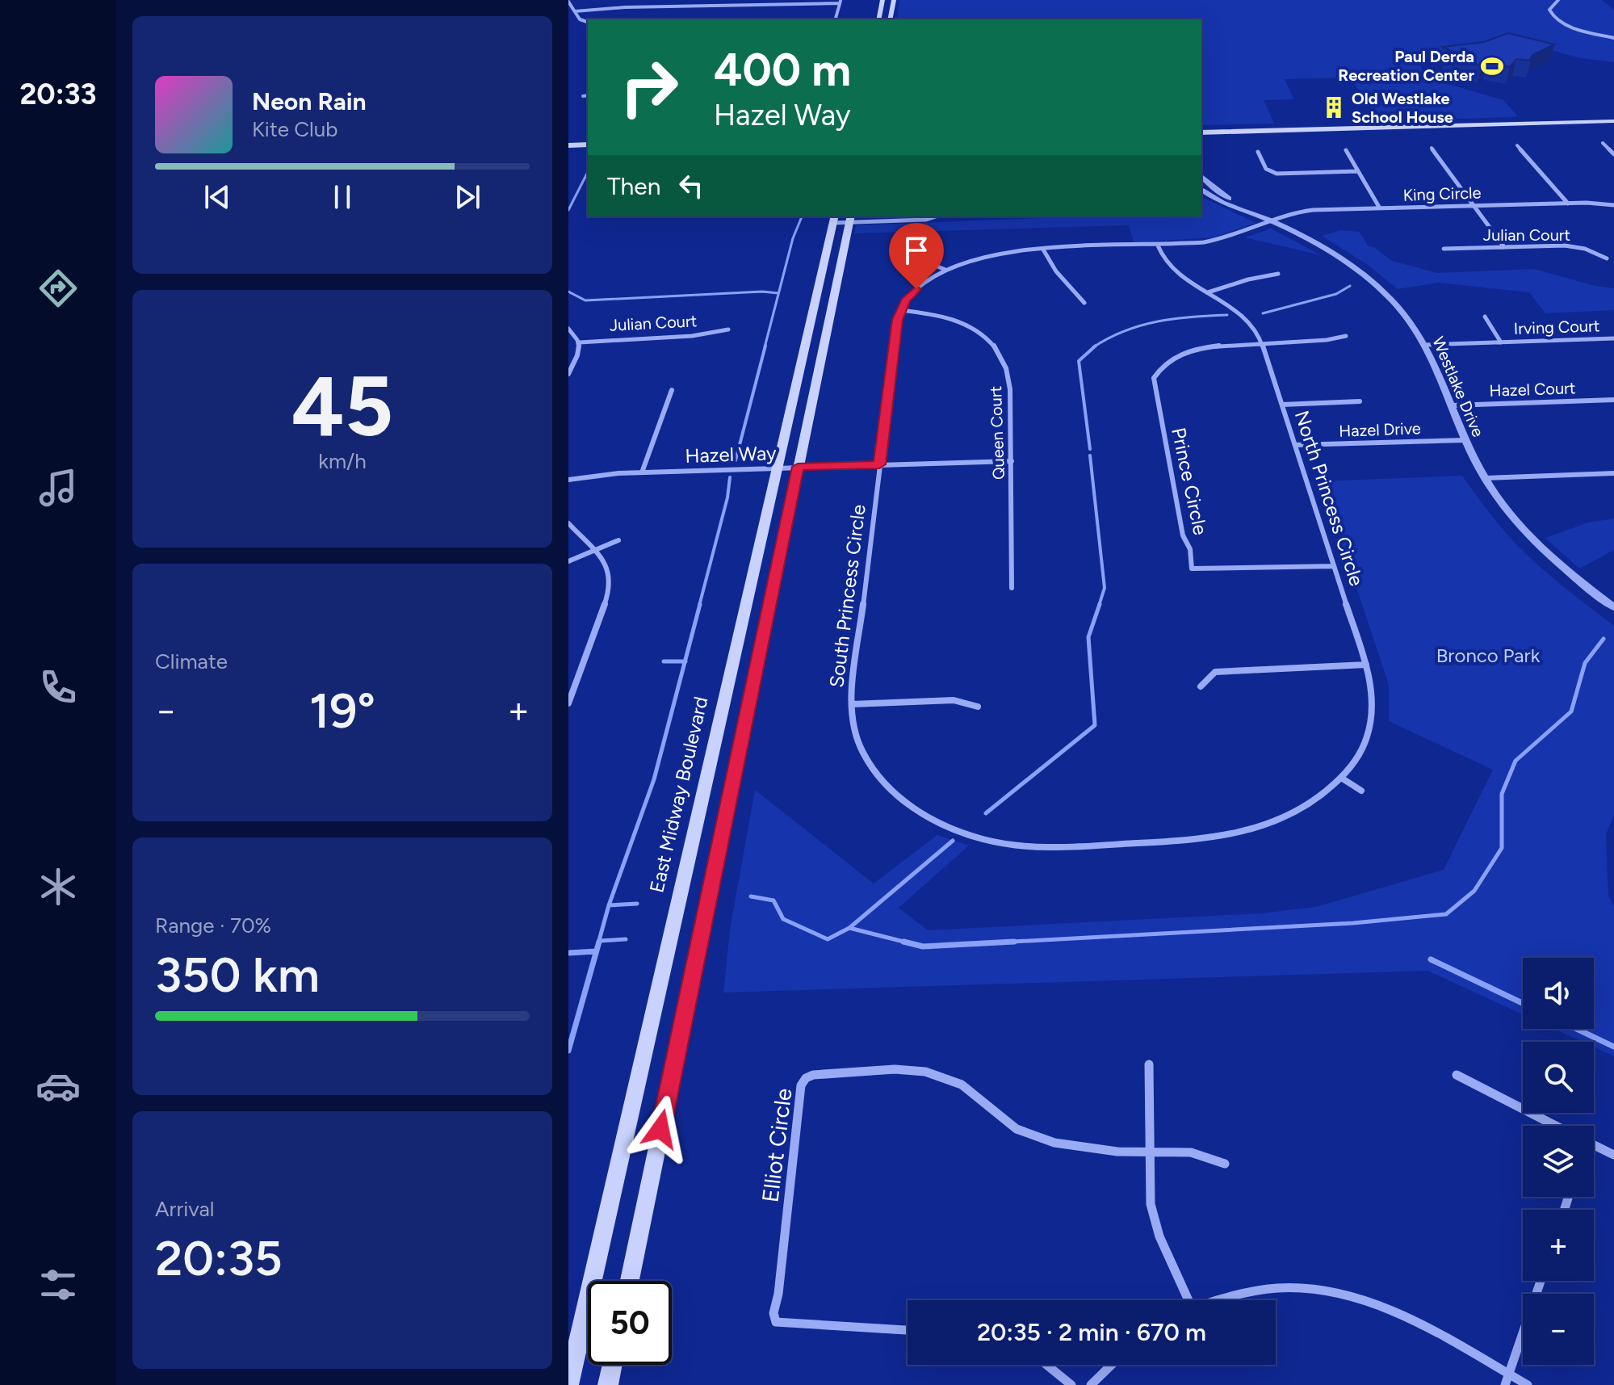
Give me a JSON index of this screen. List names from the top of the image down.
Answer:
{
  "streets": {
    "main road": ["East Midway Boulevard"],
    "street": [
      "King Circle",
      "Julian Court",
      "Irving Court",
      "Westlake Drive",
      "Hazel Court",
      "Hazel Drive",
      "Queen Court",
      "Hazel Way",
      "Prince Circle",
      "North Princess Circle",
      "South Princess Circle",
      "Elliot Circle"
    ]
  },
  "crossings": [
    ["King Circle", "Westlake Drive"],
    ["Irving Court", "Westlake Drive"],
    ["Westlake Drive", "Hazel Court"],
    ["Westlake Drive", "Hazel Drive"],
    ["Hazel Drive", "North Princess Circle"],
    ["Queen Court", "Hazel Way"],
    ["Queen Court", "South Princess Circle"],
    ["Hazel Way", "South Princess Circle"],
    ["Hazel Way", "East Midway Boulevard"],
    ["Prince Circle", "North Princess Circle"],
    ["North Princess Circle", "South Princess Circle"]
  ],
  "parks": ["Bronco Park"],
  "places": {
    "sports": ["Paul Derda Recreation Center"],
    "building": ["Old Westlake School House"]
  },
  "page": {
    "tabs": "20:33",
    "turn": ["400 m", "Hazel Way"],
    "song": ["Neon Rain", "Kite Club"],
    "then": "Then",
    "tile": [
      ["45", "km/h"],
      "Climate",
      ["Range · 70%", "350 km"],
      ["Arrival", "20:35"]
    ],
    "heat": ["−", "19°", "+"],
    "map_buttons": ["+", "−"],
    "limit": "50",
    "trip": "20:35 · 2 min · 670 m"
  }
}
